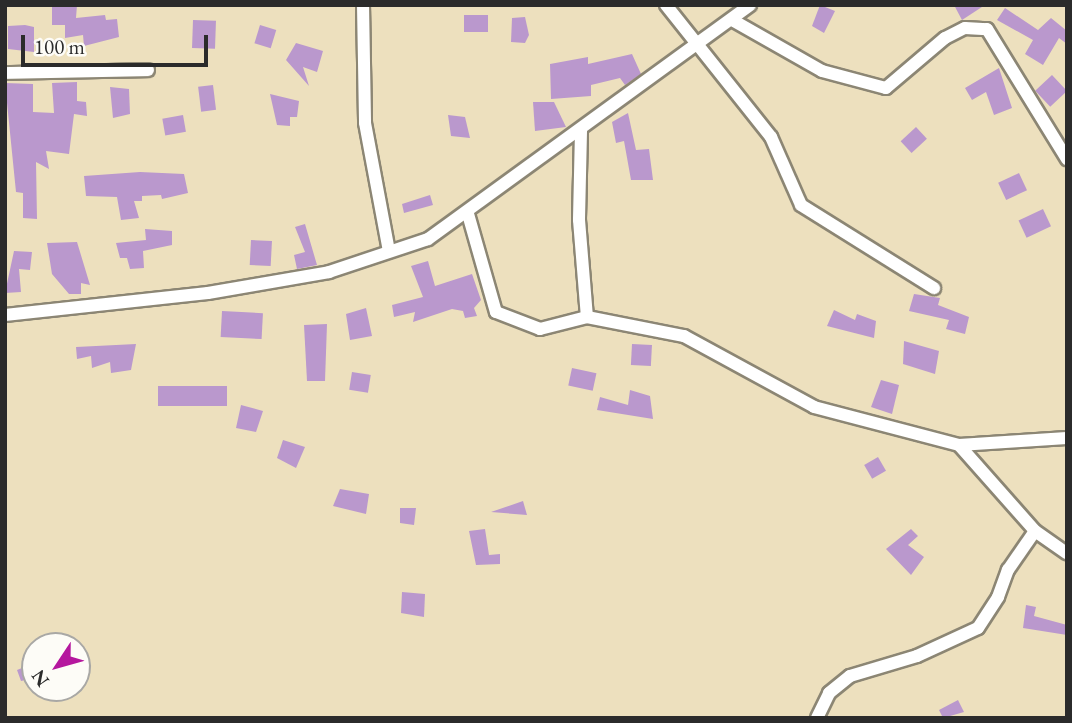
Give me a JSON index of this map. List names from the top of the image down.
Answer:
{
  "scale_bar": "100 m",
  "north": "bottom left"
}
